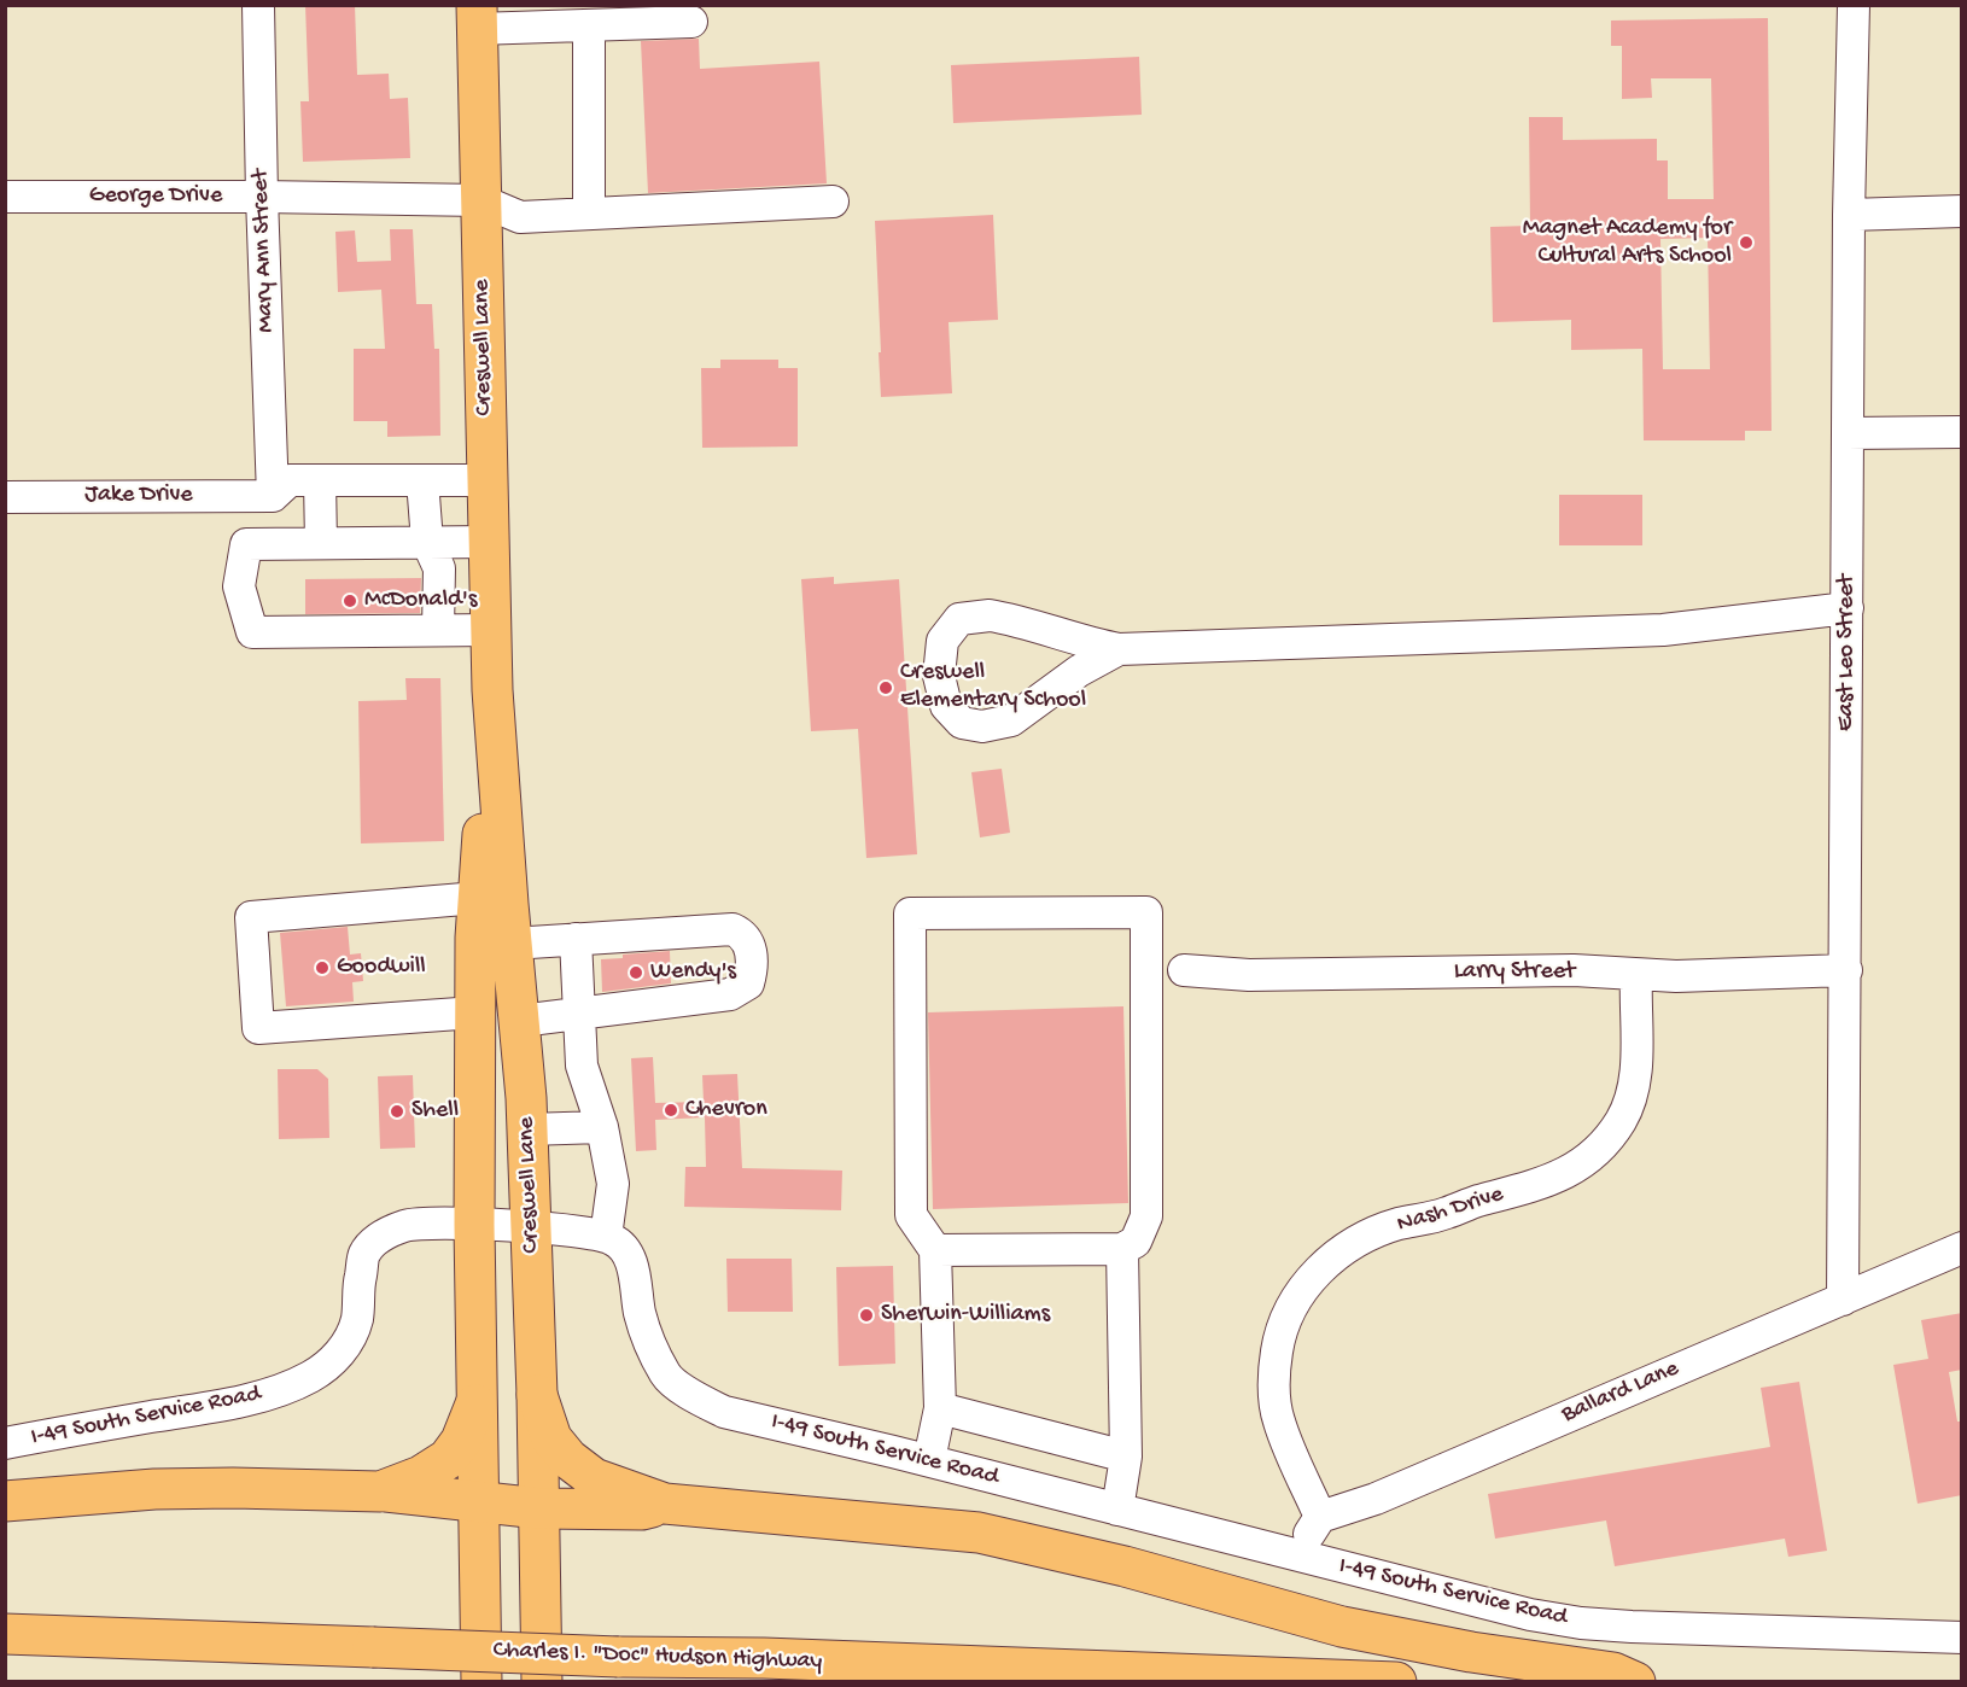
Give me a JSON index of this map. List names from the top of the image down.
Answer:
{
  "streets": {
    "main road": ["Creswell Lane", "Charles I. \"Doc\" Hudson Highway"],
    "street": [
      "George Drive",
      "Mary Ann Street",
      "Jake Drive",
      "East Leo Street",
      "Larry Street",
      "Nash Drive",
      "Ballard Lane",
      "I-49 South Service Road"
    ]
  },
  "crossings": [
    ["George Drive", "Mary Ann Street"],
    ["George Drive", "Creswell Lane"],
    ["Mary Ann Street", "Jake Drive"],
    ["Creswell Lane", "I-49 South Service Road"],
    ["East Leo Street", "Larry Street"],
    ["East Leo Street", "Ballard Lane"],
    ["Larry Street", "Nash Drive"],
    ["Nash Drive", "Ballard Lane"]
  ],
  "places": [
    "Magnet Academy for Cultural Arts School",
    "McDonald's",
    "Creswell Elementary School",
    "Goodwill",
    "Wendy's",
    "Chevron",
    "Shell",
    "Sherwin-Williams"
  ]
}
